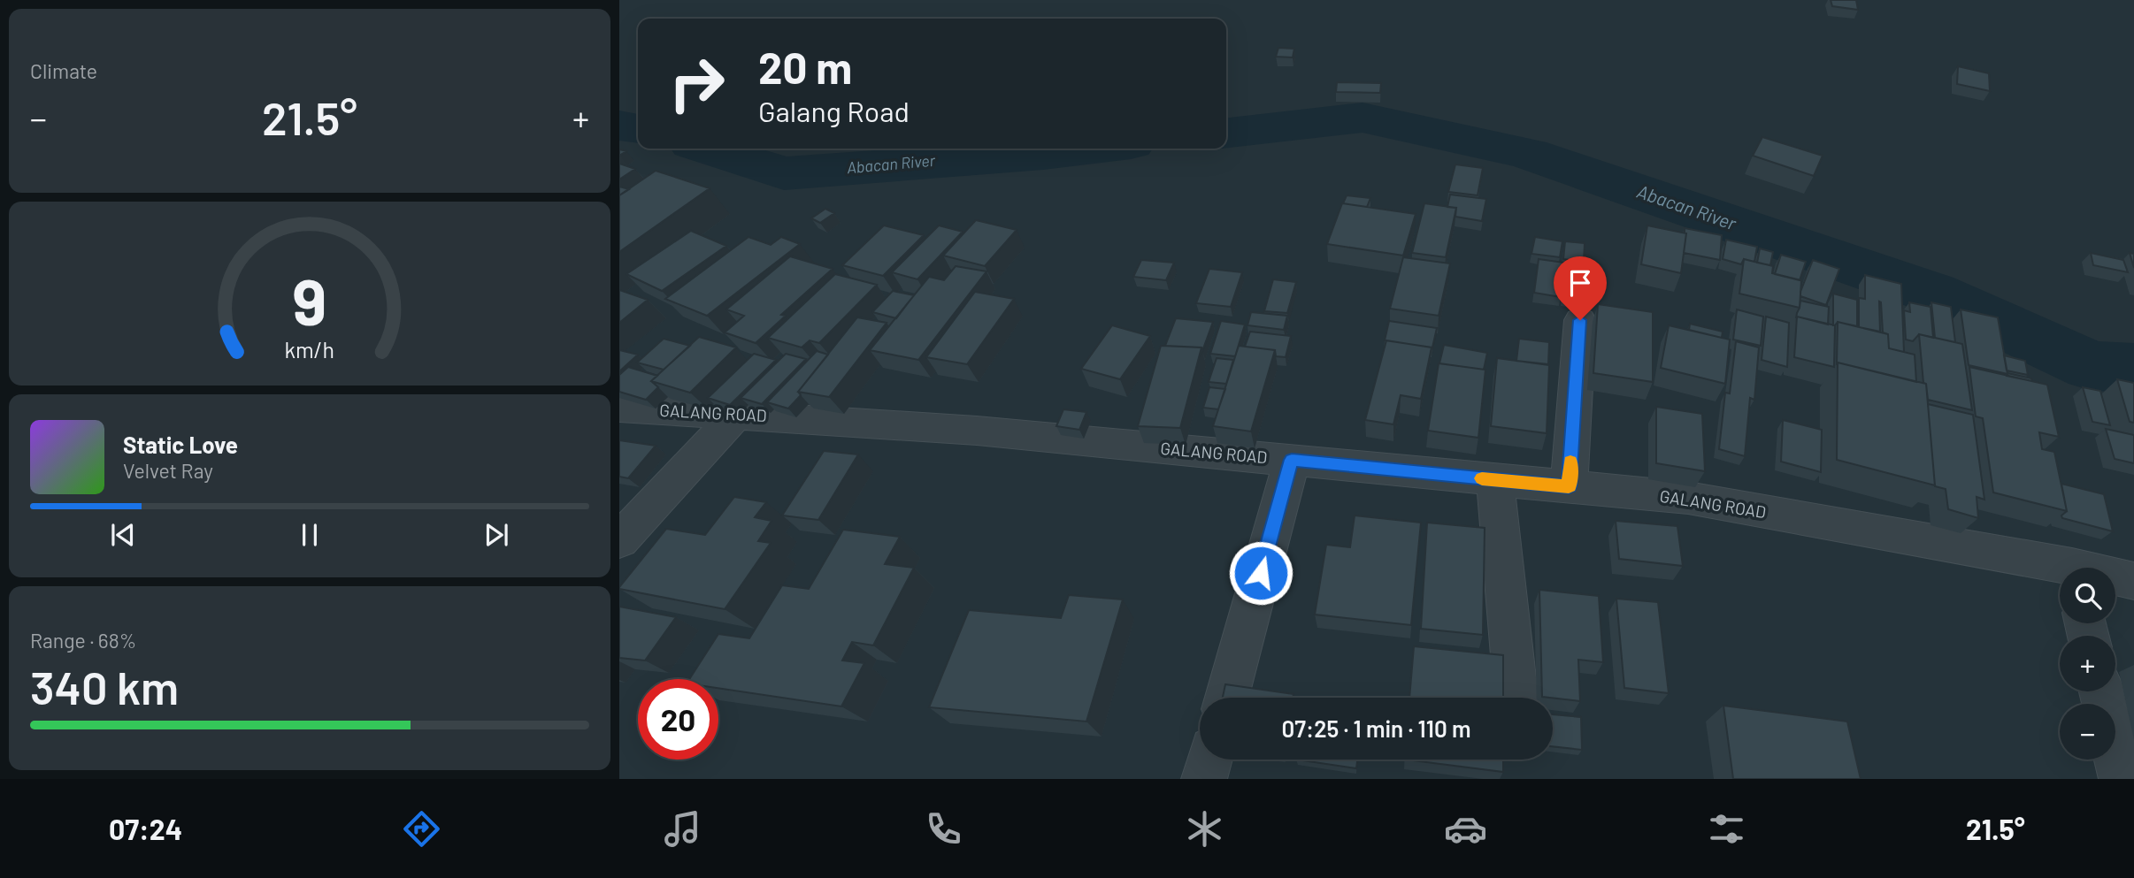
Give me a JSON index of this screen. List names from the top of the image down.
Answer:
{
  "streets": {
    "street": ["GALANG ROAD"]
  },
  "water": ["Abacan River"],
  "page": {
    "tile": [
      "Climate",
      ["Range · 68%", "340 km"]
    ],
    "turn": ["20 m", "Galang Road"],
    "heat": ["−", "21.5°", "+"],
    "song": ["Static Love", "Velvet Ray"],
    "map_buttons": ["+", "−"],
    "limit": "20",
    "trip": "07:25 · 1 min · 110 m",
    "tabs": ["07:24", "21.5°"],
    "gauge": ["9", "km/h"]
  }
}
